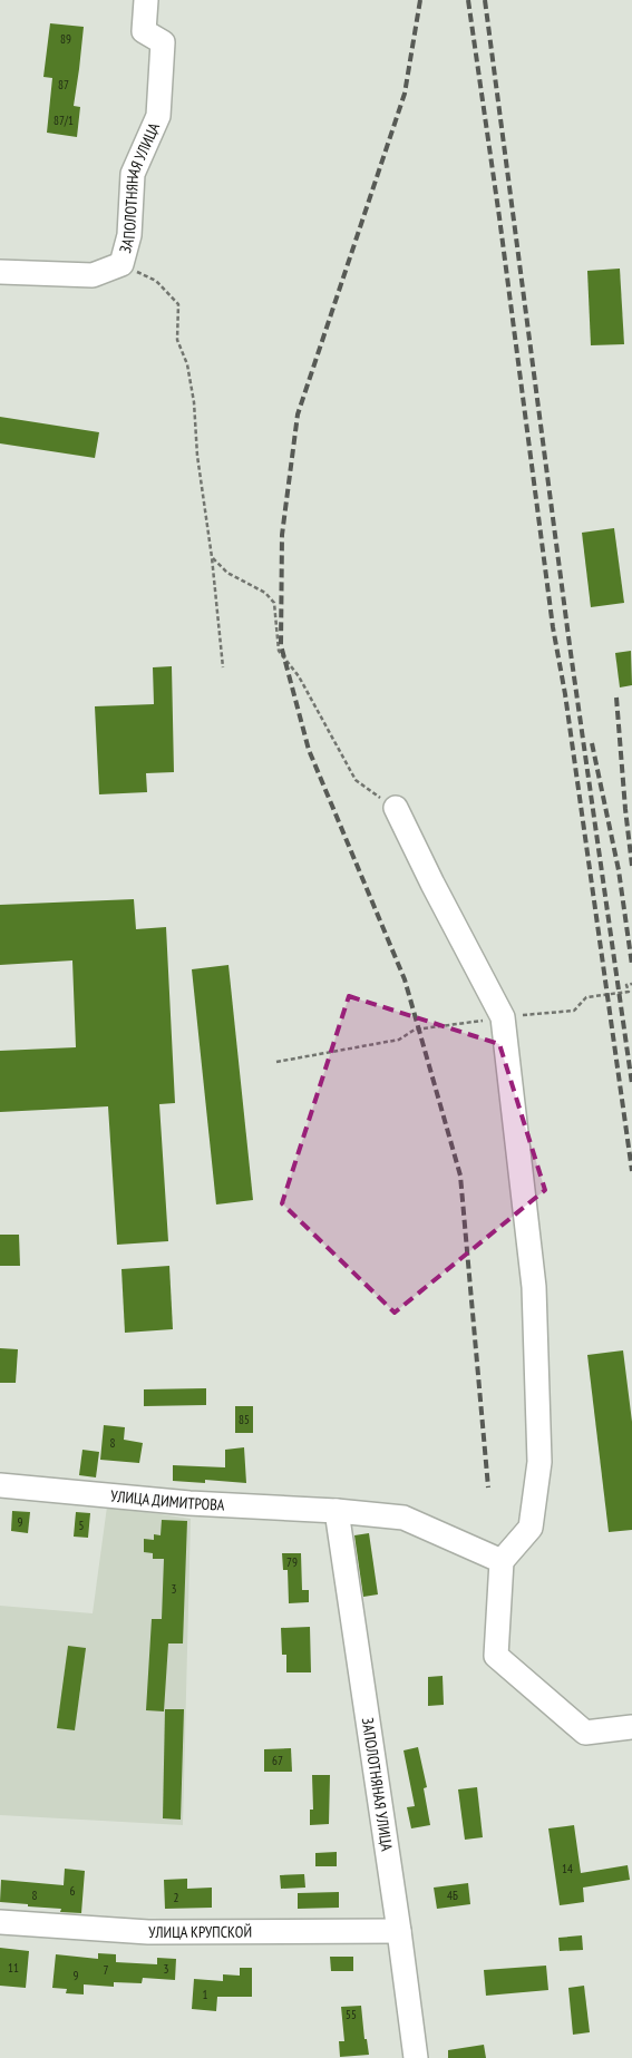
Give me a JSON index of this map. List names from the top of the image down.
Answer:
{
  "streets": {
    "street": ["ЗАПОЛОТНЯНАЯ УЛИЦА", "УЛИЦА ДИМИТРОВА", "УЛИЦА КРУПСКОЙ"]
  },
  "crossings": [
    ["ЗАПОЛОТНЯНАЯ УЛИЦА", "УЛИЦА ДИМИТРОВА"],
    ["ЗАПОЛОТНЯНАЯ УЛИЦА", "УЛИЦА КРУПСКОЙ"]
  ],
  "house_numbers": [
    "89",
    "87",
    "87/1",
    "85",
    "8",
    "9",
    "5",
    "79",
    "3",
    "67",
    "14",
    "6",
    "8",
    "4Б",
    "2",
    "11",
    "3",
    "7",
    "9",
    "1",
    "55"
  ]
}
